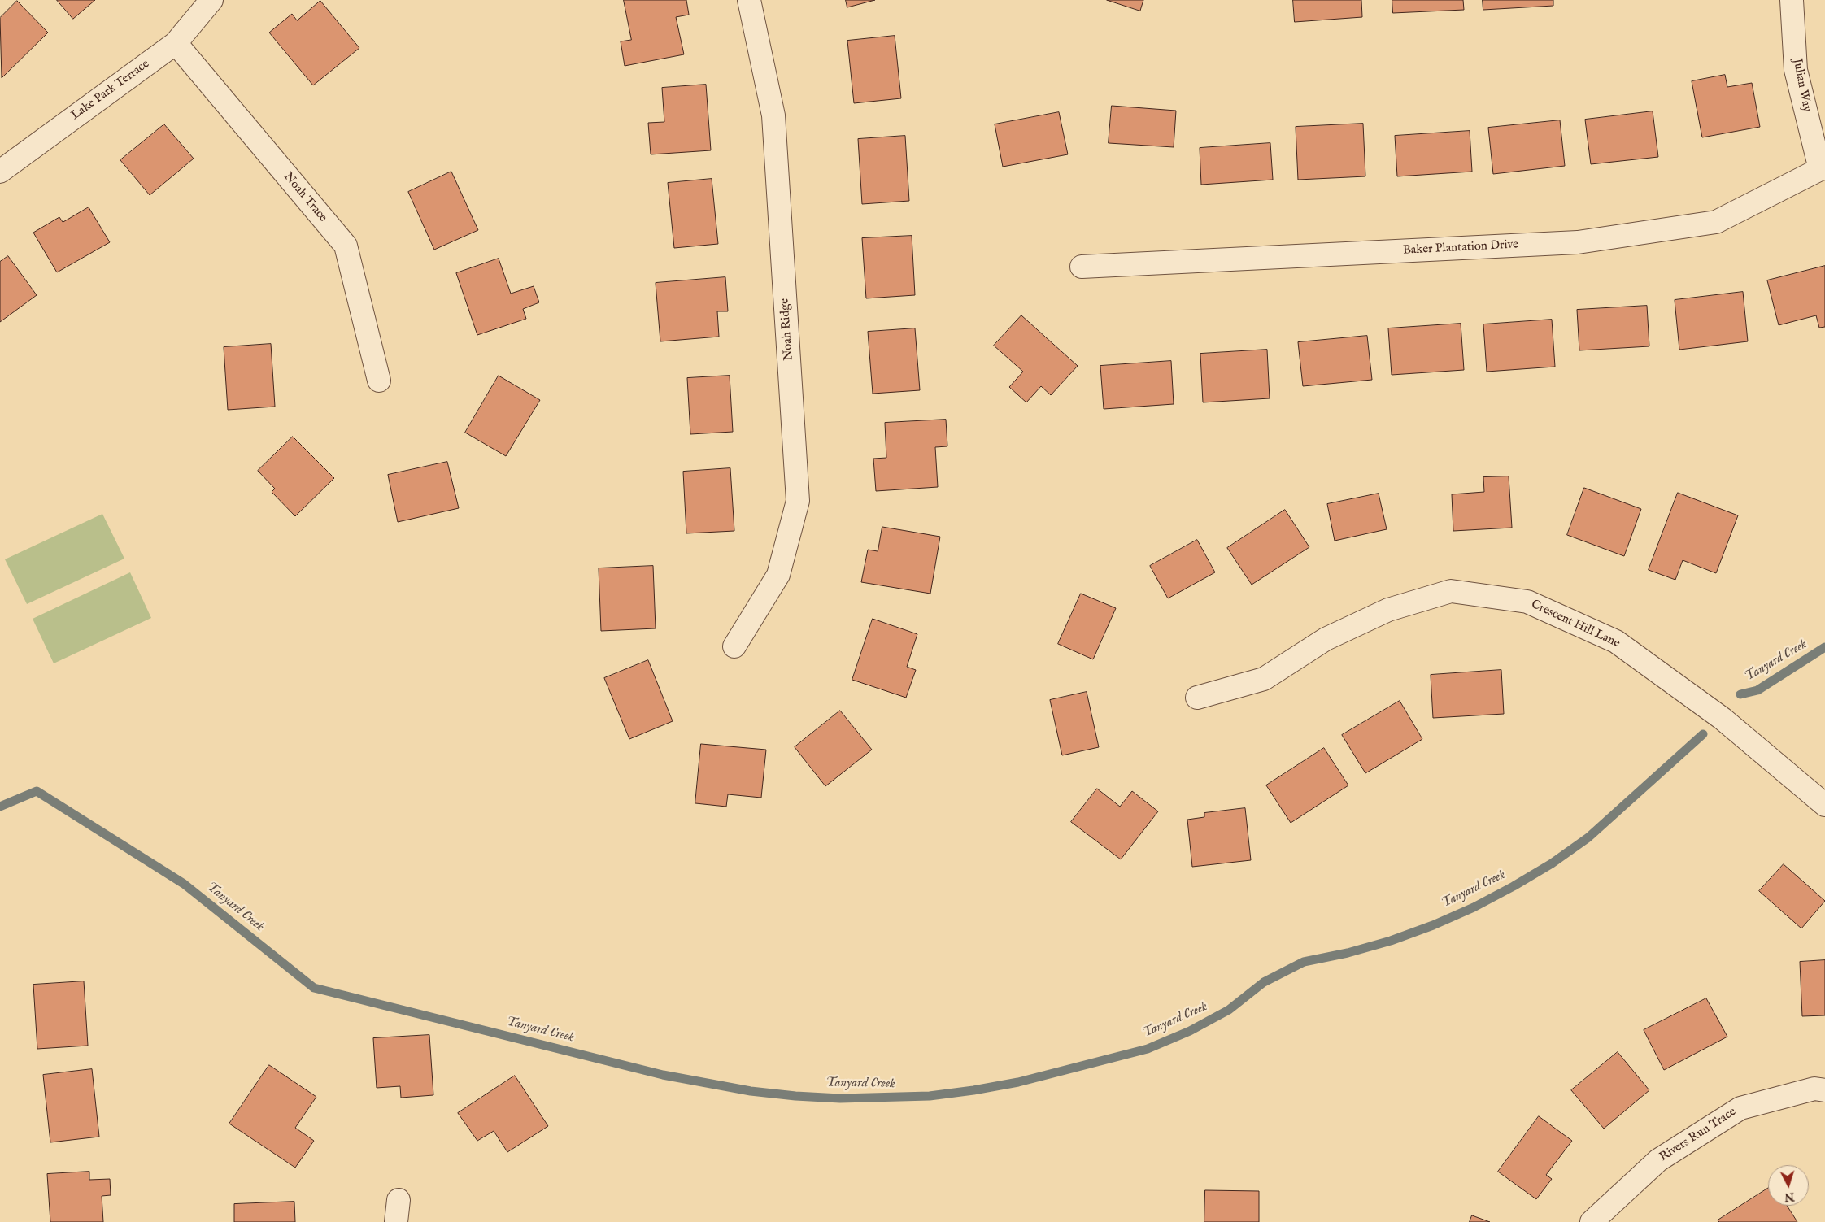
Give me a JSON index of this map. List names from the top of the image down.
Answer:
{
  "streets": {
    "street": [
      "Julian Way",
      "Lake Park Terrace",
      "Noah Trace",
      "Baker Plantation Drive",
      "Noah Ridge",
      "Crescent Hill Lane",
      "Rivers Run Trace"
    ]
  },
  "crossings": [
    ["Julian Way", "Baker Plantation Drive"],
    ["Lake Park Terrace", "Noah Trace"]
  ],
  "water": ["Tanyard Creek"],
  "north": "bottom"
}
